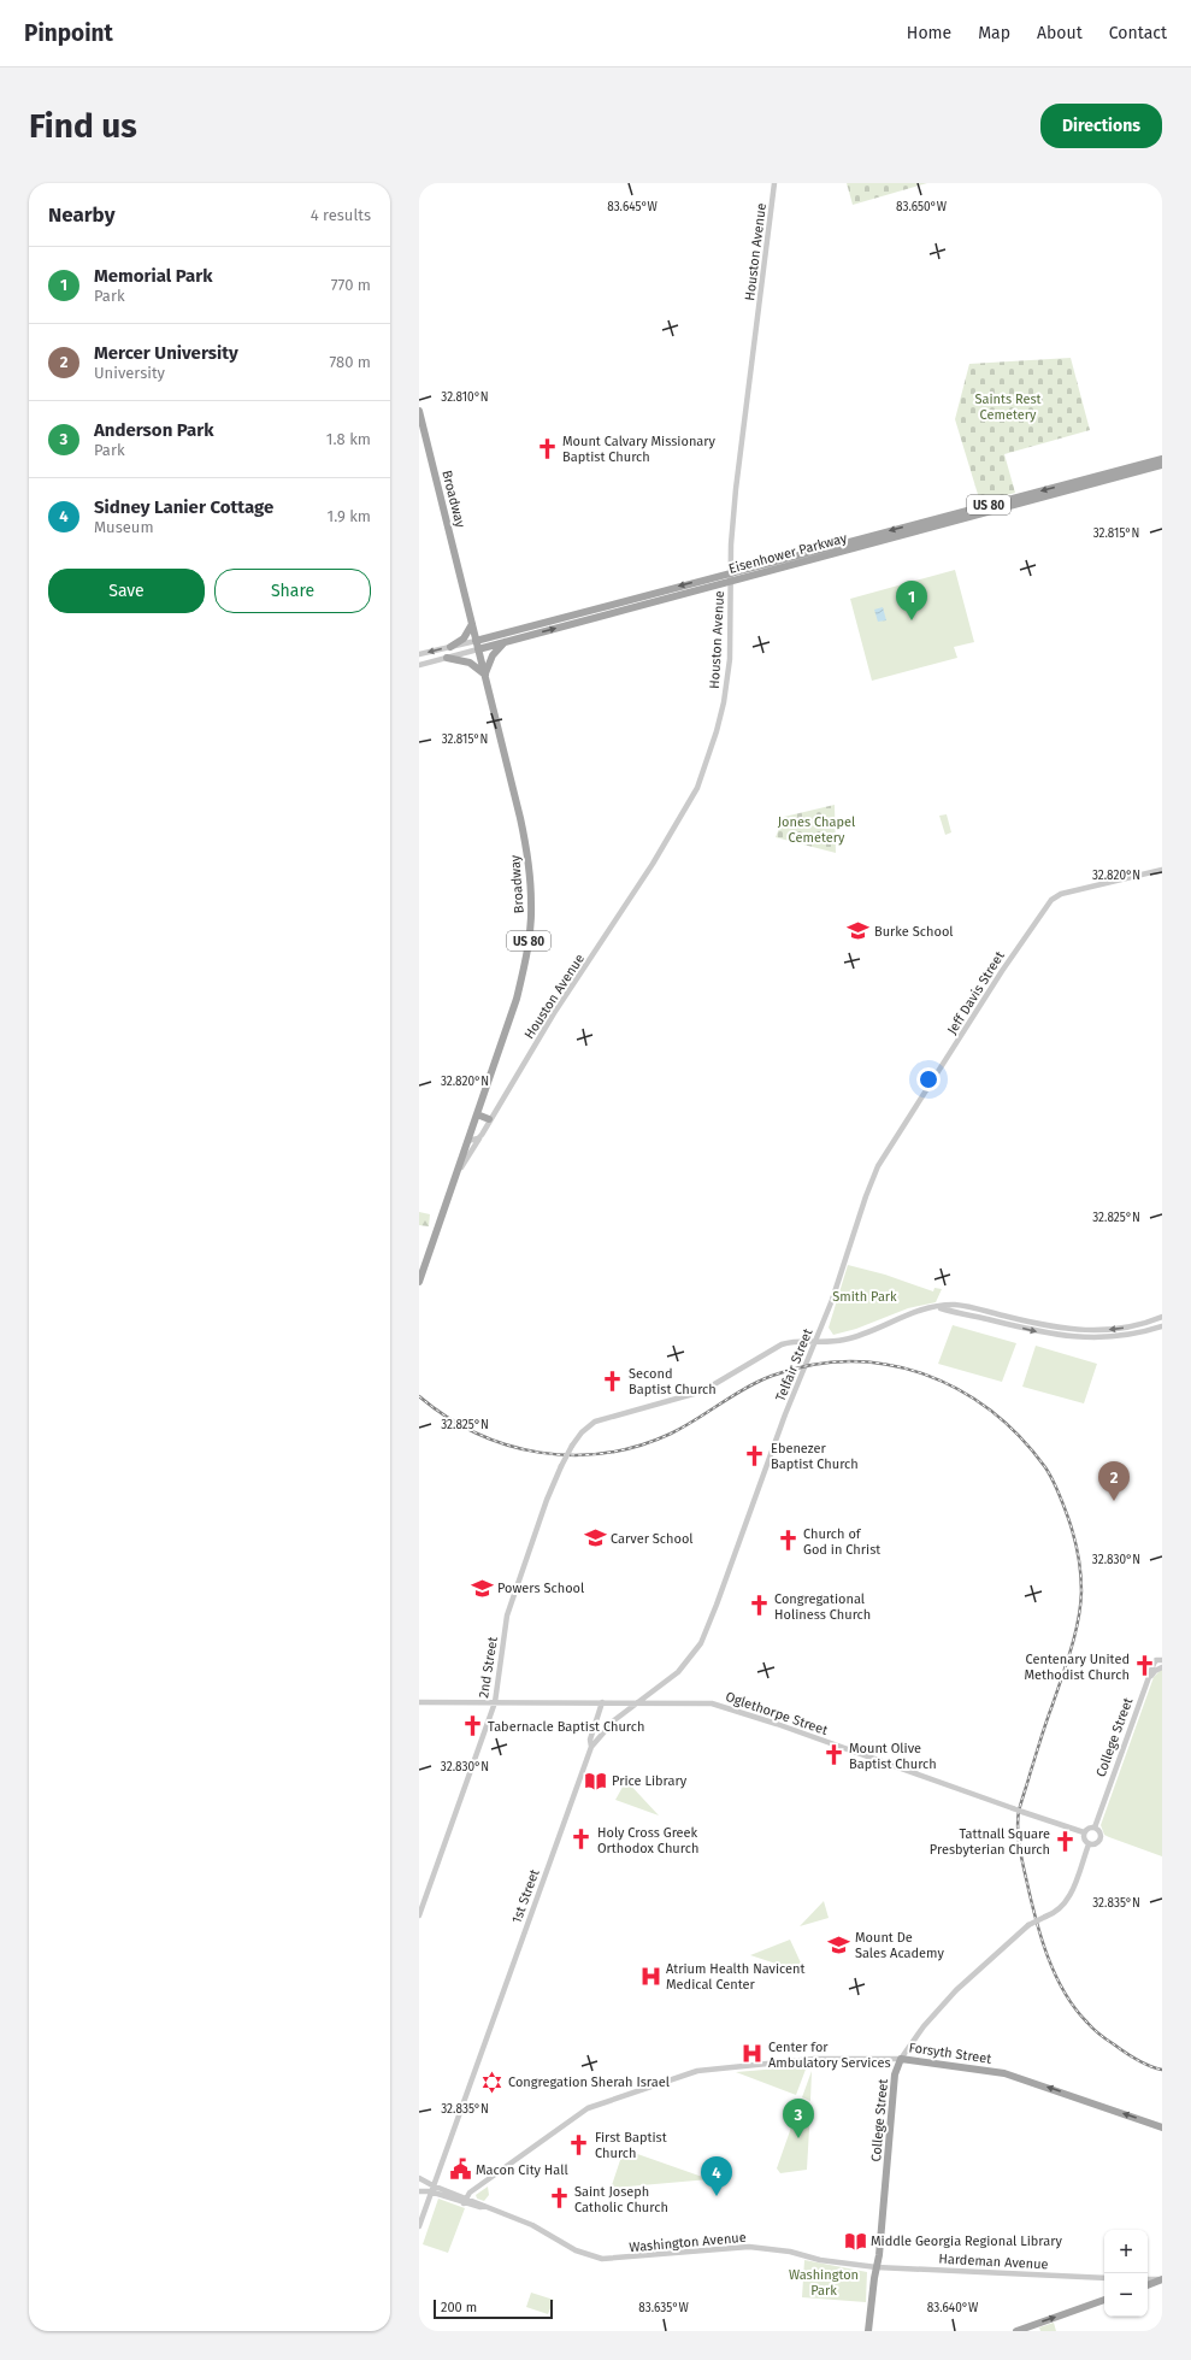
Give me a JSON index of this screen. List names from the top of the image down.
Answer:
{
  "streets": {
    "main road": [
      "Broadway",
      "US 80",
      "Eisenhower Parkway",
      "College Street",
      "Forsyth Street"
    ],
    "street": [
      "Houston Avenue",
      "Jeff Davis Street",
      "Telfair Street",
      "2nd Street",
      "Oglethorpe Street",
      "1st Street",
      "Washington Avenue",
      "Hardeman Avenue"
    ]
  },
  "crossings": [
    ["Houston Avenue", "US 80"],
    ["Houston Avenue", "Eisenhower Parkway"],
    ["Broadway", "US 80"],
    ["Broadway", "Eisenhower Parkway"],
    ["US 80", "Eisenhower Parkway"],
    ["Jeff Davis Street", "Telfair Street"],
    ["Telfair Street", "2nd Street"],
    ["Telfair Street", "1st Street"],
    ["2nd Street", "Oglethorpe Street"],
    ["Oglethorpe Street", "College Street"],
    ["Oglethorpe Street", "1st Street"],
    ["College Street", "Forsyth Street"],
    ["College Street", "Washington Avenue"],
    ["College Street", "Hardeman Avenue"],
    ["1st Street", "Washington Avenue"],
    ["Forsyth Street", "Washington Avenue"],
    ["Washington Avenue", "Hardeman Avenue"]
  ],
  "one_way": ["Forsyth Street"],
  "parks": [
    "Saints Rest Cemetery",
    "Jones Chapel Cemetery",
    "Smith Park",
    "Washington Park"
  ],
  "places": {
    "church": [
      "Mount Calvary Missionary Baptist Church",
      "Second Baptist Church",
      "Ebenezer Baptist Church",
      "Church of God in Christ",
      "Congregational Holiness Church",
      "Centenary United Methodist Church",
      "Tabernacle Baptist Church",
      "Mount Olive Baptist Church",
      "Holy Cross Greek Orthodox Church",
      "Tattnall Square Presbyterian Church",
      "First Baptist Church",
      "Saint Joseph Catholic Church"
    ],
    "school or university": [
      "Burke School",
      "Carver School",
      "Powers School",
      "Mount De Sales Academy"
    ],
    "library": ["Price Library", "Middle Georgia Regional Library"],
    "hospital": ["Atrium Health Navicent Medical Center", "Center for Ambulatory Services"],
    "synagogue": ["Congregation Sherah Israel"],
    "public building": ["Macon City Hall"]
  },
  "scale_bar": "200 m",
  "page": {
    "header": "Pinpoint",
    "nav": [
      "Home",
      "Map",
      "About",
      "Contact"
    ],
    "buttons": [
      "Directions",
      ["Save", "Share"]
    ],
    "title": "Find us",
    "heading": ["Nearby", "4 results"],
    "list": [
      {
        "mark": "1",
        "name": "Memorial Park",
        "note": "Park",
        "value": "770 m"
      },
      {
        "mark": "2",
        "name": "Mercer University",
        "note": "University",
        "value": "780 m"
      },
      {
        "mark": "3",
        "name": "Anderson Park",
        "note": "Park",
        "value": "1.8 km"
      },
      {
        "mark": "4",
        "name": "Sidney Lanier Cottage",
        "note": "Museum",
        "value": "1.9 km"
      }
    ],
    "pins": [
      "1",
      "2",
      "3",
      "4"
    ],
    "map_buttons": ["+", "−"],
    "scale": "200 m"
  },
  "coordinates": [
    "83.645°W",
    "83.650°W",
    "32.810°N",
    "32.815°N",
    "32.820°N",
    "32.825°N",
    "32.830°N",
    "32.835°N",
    "83.635°W",
    "83.640°W"
  ]
}
